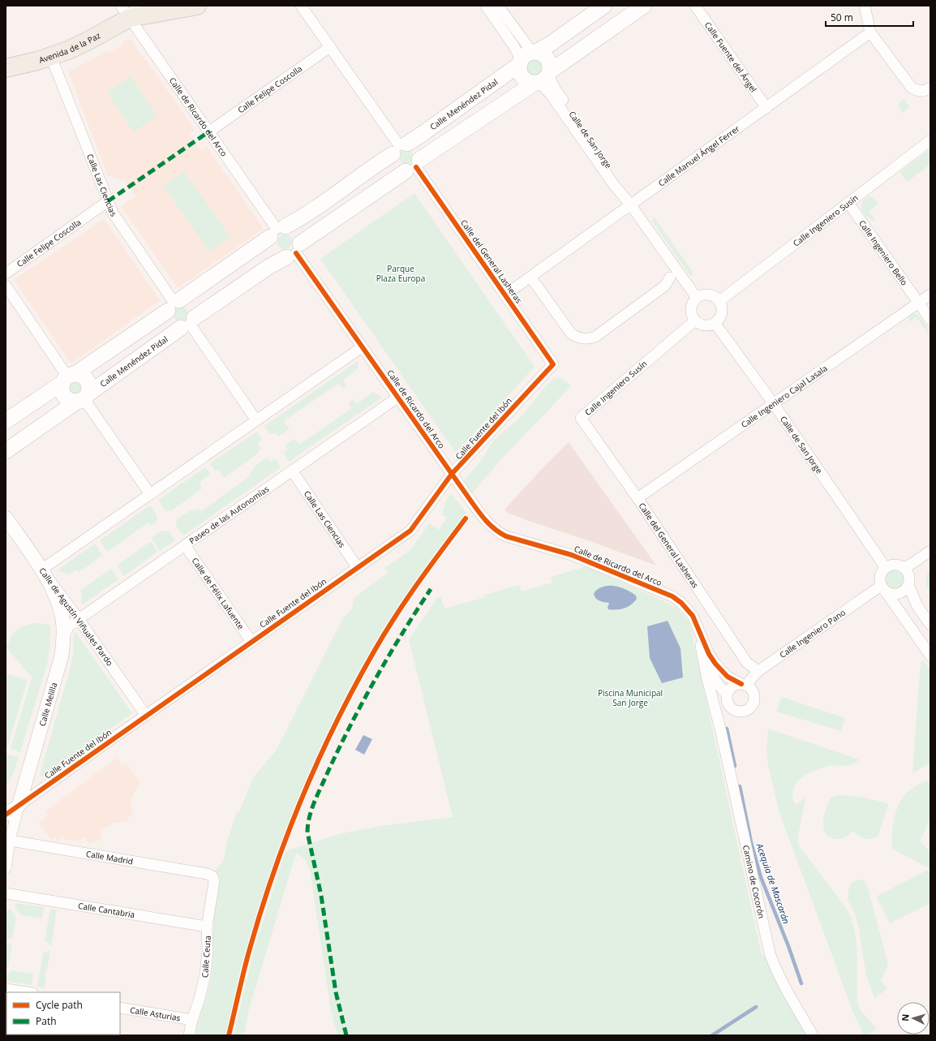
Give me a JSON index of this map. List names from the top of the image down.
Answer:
{
  "streets": {
    "highway": ["Avenida de la Paz"],
    "main road": ["Calle Menéndez Pidal"],
    "street": [
      "Calle Fuente del Ángel",
      "Calle Felipe Coscolla",
      "Calle de Ricardo del Arco",
      "Calle de San Jorge",
      "Calle Manuel Ángel Ferrer",
      "Calle Las Ciencias",
      "Calle Ingeniero Susín",
      "Calle Ingeniero Bello",
      "Calle del General Lasheras",
      "Calle Ingeniero Cajal Lasala",
      "Calle Fuente del Ibón",
      "Paseo de las Autonomías",
      "Calle de Félix Lafuente",
      "Calle de Agustín Viñuales Pardo",
      "Calle Ingeniero Pano",
      "Calle Melilla",
      "Calle Madrid",
      "Camino de Cocorón",
      "Calle Cantabria",
      "Calle Ceuta",
      "Calle Asturias"
    ]
  },
  "crossings": [
    ["Avenida de la Paz", "Calle de Ricardo del Arco"],
    ["Avenida de la Paz", "Calle Las Ciencias"],
    ["Calle Fuente del Ángel", "Calle Manuel Ángel Ferrer"],
    ["Calle Felipe Coscolla", "Calle de Ricardo del Arco"],
    ["Calle Felipe Coscolla", "Calle Las Ciencias"],
    ["Calle Menéndez Pidal", "Calle de Ricardo del Arco"],
    ["Calle Menéndez Pidal", "Calle de San Jorge"],
    ["Calle Menéndez Pidal", "Calle Las Ciencias"],
    ["Calle Menéndez Pidal", "Calle del General Lasheras"],
    ["Calle de Ricardo del Arco", "Calle Fuente del Ibón"],
    ["Calle de Ricardo del Arco", "Paseo de las Autonomías"],
    ["Calle de Ricardo del Arco", "Calle Ingeniero Pano"],
    ["Calle de Ricardo del Arco", "Camino de Cocorón"],
    ["Calle de San Jorge", "Calle Manuel Ángel Ferrer"],
    ["Calle de San Jorge", "Calle Ingeniero Susín"],
    ["Calle de San Jorge", "Calle Ingeniero Cajal Lasala"],
    ["Calle de San Jorge", "Calle Ingeniero Pano"],
    ["Calle Manuel Ángel Ferrer", "Calle del General Lasheras"],
    ["Calle Las Ciencias", "Calle Fuente del Ibón"],
    ["Calle Las Ciencias", "Paseo de las Autonomías"],
    ["Calle Ingeniero Susín", "Calle Ingeniero Bello"],
    ["Calle Ingeniero Susín", "Calle del General Lasheras"],
    ["Calle Ingeniero Bello", "Calle Ingeniero Cajal Lasala"],
    ["Calle del General Lasheras", "Calle Ingeniero Cajal Lasala"],
    ["Calle del General Lasheras", "Calle Fuente del Ibón"],
    ["Calle del General Lasheras", "Calle Ingeniero Pano"],
    ["Calle Fuente del Ibón", "Calle de Félix Lafuente"],
    ["Calle Fuente del Ibón", "Calle de Agustín Viñuales Pardo"],
    ["Calle Fuente del Ibón", "Calle Melilla"],
    ["Paseo de las Autonomías", "Calle de Félix Lafuente"],
    ["Paseo de las Autonomías", "Calle de Agustín Viñuales Pardo"],
    ["Paseo de las Autonomías", "Calle Melilla"],
    ["Calle de Agustín Viñuales Pardo", "Calle Melilla"],
    ["Calle Ingeniero Pano", "Camino de Cocorón"],
    ["Calle Melilla", "Calle Madrid"],
    ["Calle Madrid", "Calle Ceuta"],
    ["Calle Cantabria", "Calle Ceuta"],
    ["Calle Ceuta", "Calle Asturias"]
  ],
  "water": ["Acequia de Mascarán"],
  "parks": ["Parque Plaza Europa", "Piscina Municipal San Jorge"],
  "legend": ["Cycle path", "Path"],
  "scale_bar": "50 m",
  "north": "left"
}
